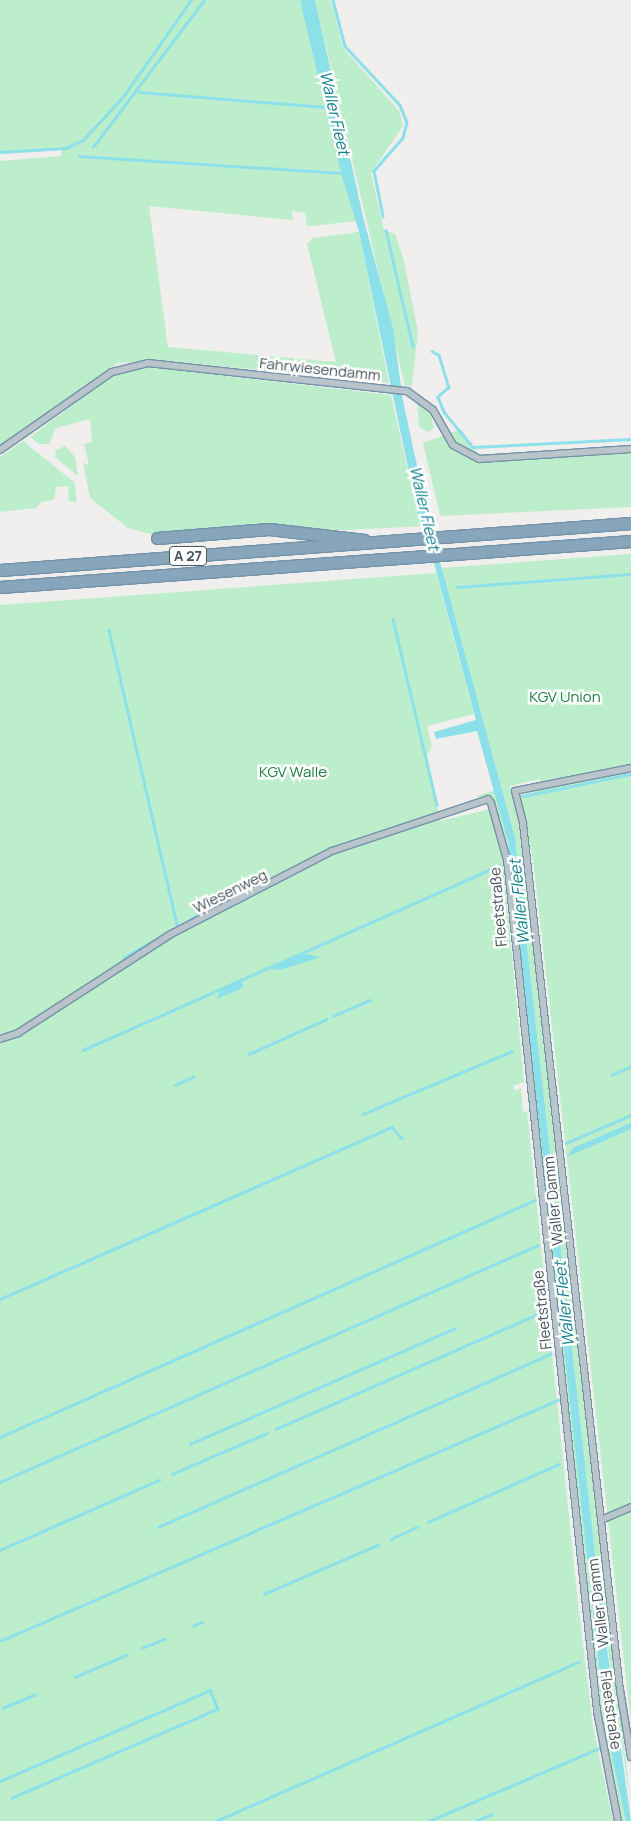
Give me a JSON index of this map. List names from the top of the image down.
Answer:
{
  "streets": {
    "highway": ["A 27"],
    "street": [
      "Fahrwiesendamm",
      "Wiesenweg",
      "Fleetstraße",
      "Waller Damm"
    ]
  },
  "crossings": [
    ["Wiesenweg", "Fleetstraße"]
  ],
  "water": ["Waller Fleet"],
  "parks": ["KGV Union", "KGV Walle"]
}
